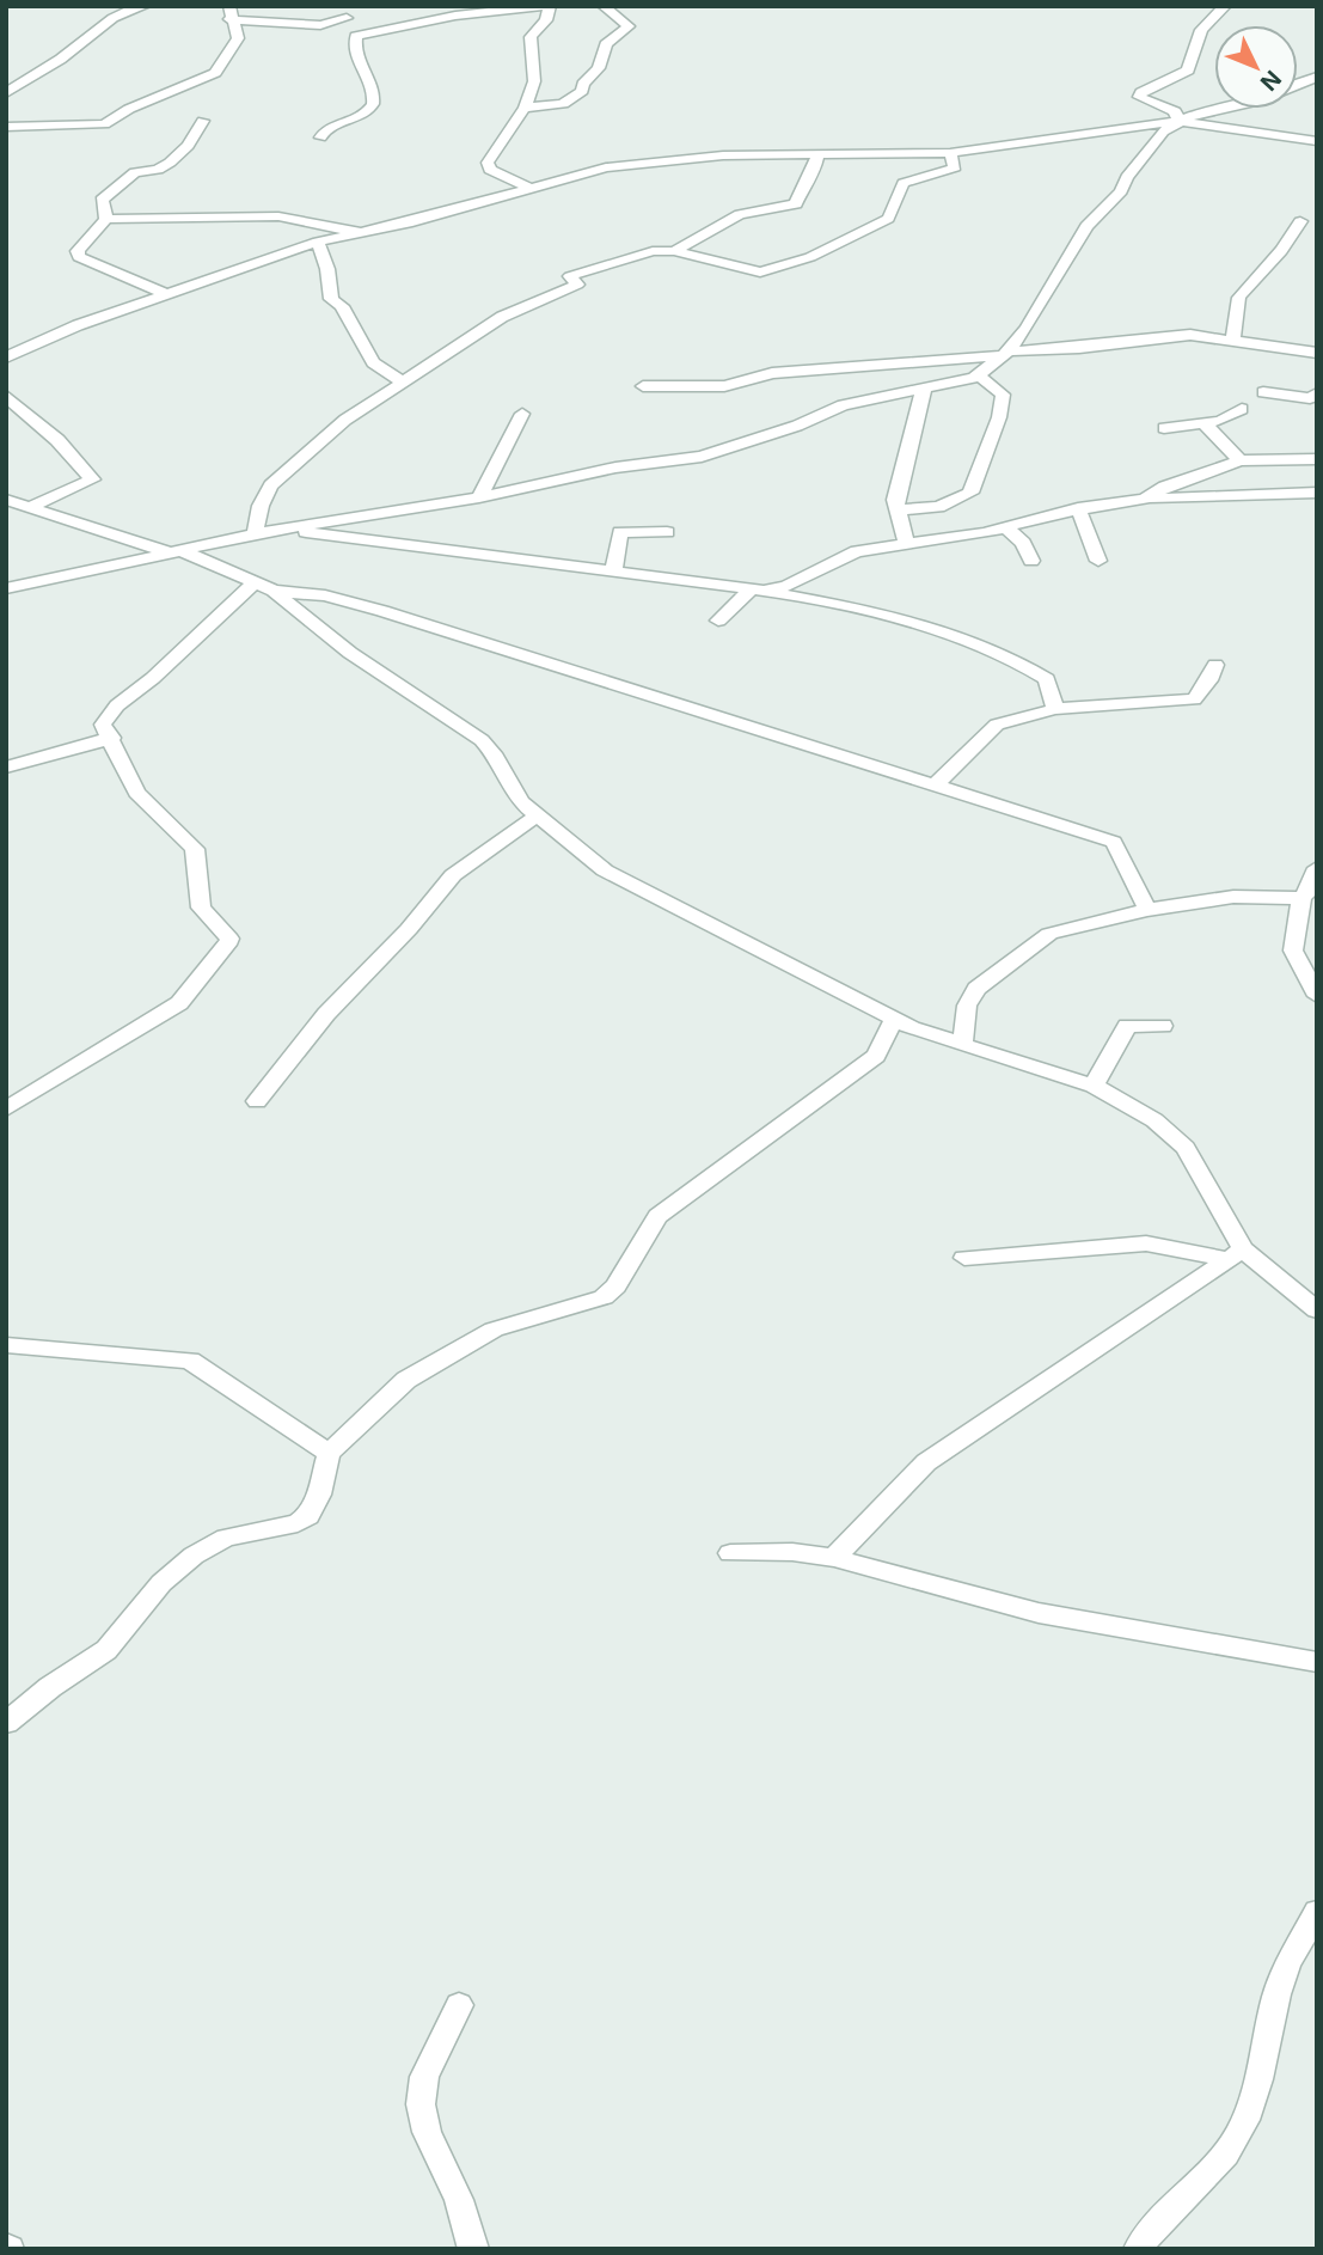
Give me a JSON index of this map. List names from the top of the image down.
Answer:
{
  "north": "bottom right"
}
